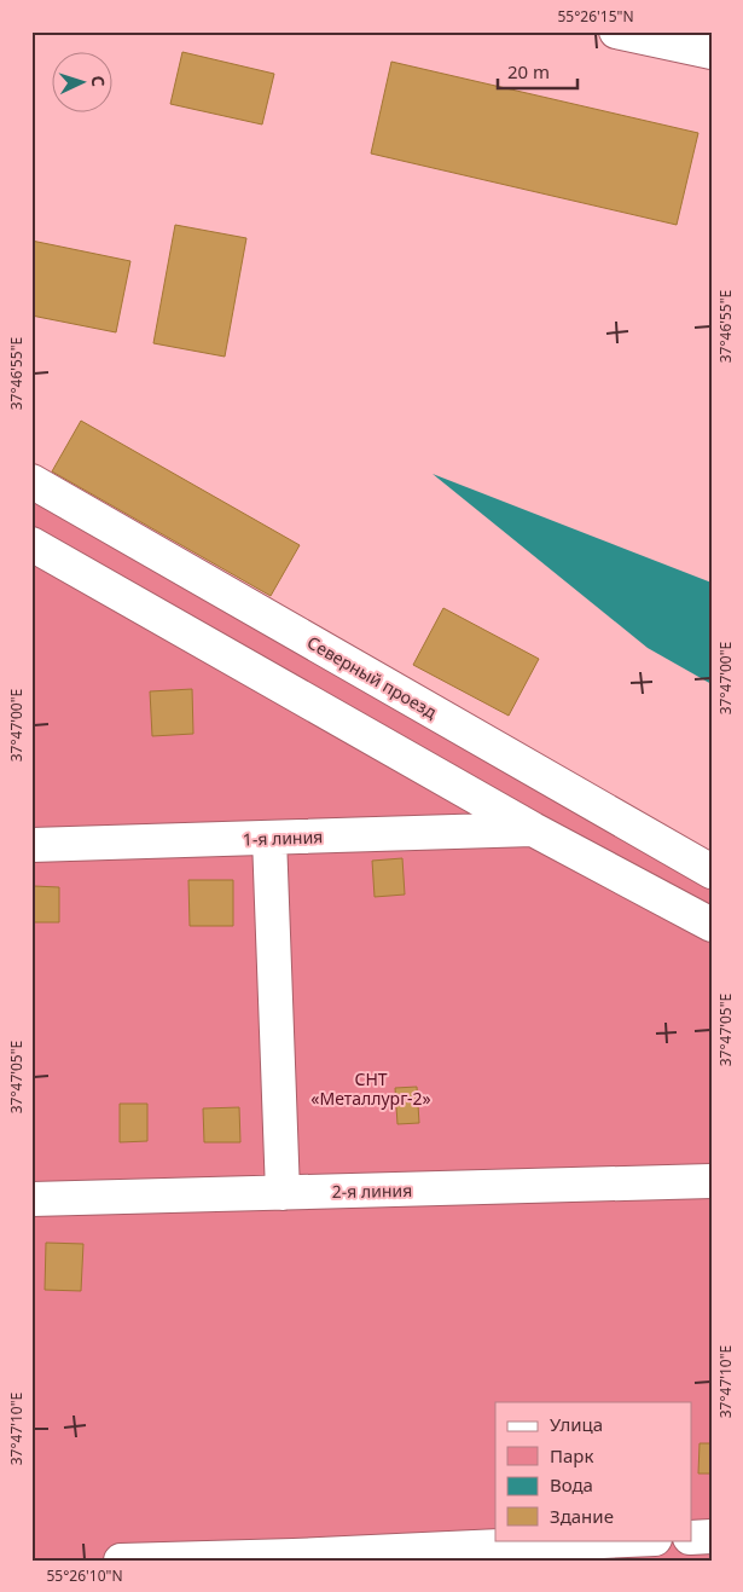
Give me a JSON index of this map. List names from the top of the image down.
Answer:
{
  "streets": {
    "street": ["Северный проезд", "1-я линия", "2-я линия"]
  },
  "parks": ["СНТ «Металлург-2»"],
  "legend": [
    "Улица",
    "Парк",
    "Вода",
    "Здание"
  ],
  "scale_bar": "20 m",
  "north": "right",
  "coordinates": [
    "55°26'15\"N",
    "37°46'55\"E",
    "37°47'00\"E",
    "37°47'05\"E",
    "37°47'10\"E",
    "55°26'10\"N"
  ]
}
